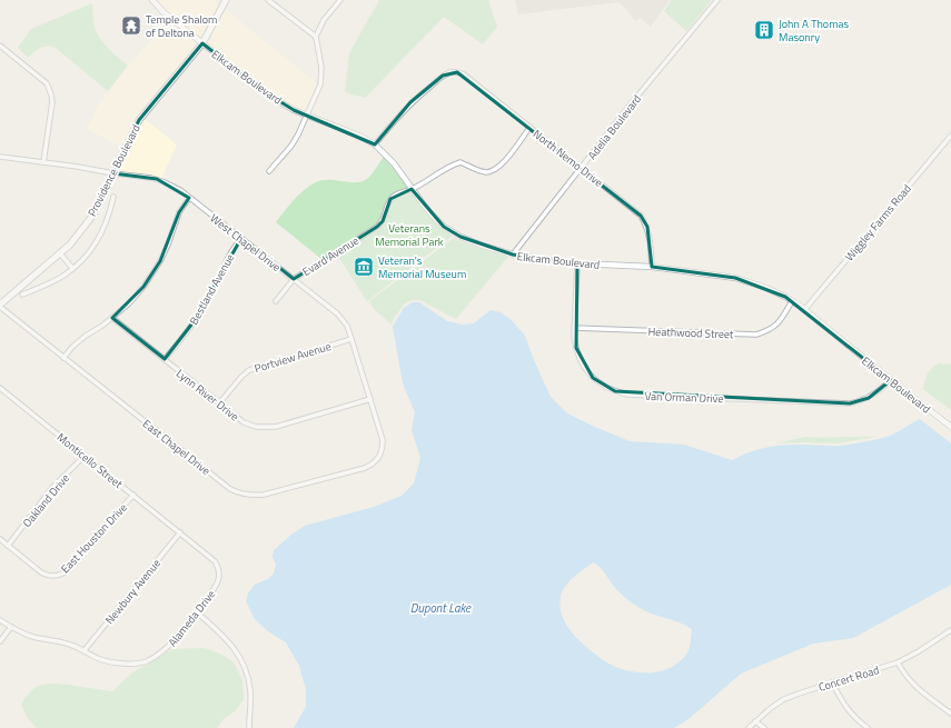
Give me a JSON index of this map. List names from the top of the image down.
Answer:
{
  "streets": {
    "main road": ["Providence Boulevard"],
    "street": [
      "Elkcam Boulevard",
      "Adelia Boulevard",
      "North Nemo Drive",
      "Wiggley Farms Road",
      "West Chapel Drive",
      "Evard Avenue",
      "Bestland Avenue",
      "Heathwood Street",
      "Portview Avenue",
      "Lynn River Drive",
      "Van Orman Drive",
      "East Chapel Drive",
      "Monticello Street",
      "Oakland Drive",
      "East Houston Drive",
      "Newbury Avenue",
      "Alameda Drive",
      "Concert Road"
    ]
  },
  "crossings": [
    ["Elkcam Boulevard", "Adelia Boulevard"],
    ["Elkcam Boulevard", "North Nemo Drive"],
    ["Elkcam Boulevard", "Providence Boulevard"],
    ["Elkcam Boulevard", "Wiggley Farms Road"],
    ["Elkcam Boulevard", "Evard Avenue"],
    ["Elkcam Boulevard", "Heathwood Street"],
    ["Elkcam Boulevard", "Van Orman Drive"],
    ["Adelia Boulevard", "North Nemo Drive"],
    ["North Nemo Drive", "Evard Avenue"],
    ["Providence Boulevard", "West Chapel Drive"],
    ["Providence Boulevard", "East Chapel Drive"],
    ["West Chapel Drive", "Evard Avenue"],
    ["West Chapel Drive", "Bestland Avenue"],
    ["West Chapel Drive", "Portview Avenue"],
    ["West Chapel Drive", "Lynn River Drive"],
    ["West Chapel Drive", "East Chapel Drive"],
    ["Bestland Avenue", "Lynn River Drive"],
    ["Heathwood Street", "Van Orman Drive"],
    ["Portview Avenue", "Lynn River Drive"],
    ["Monticello Street", "Oakland Drive"],
    ["Monticello Street", "East Houston Drive"],
    ["Monticello Street", "Newbury Avenue"],
    ["Monticello Street", "Alameda Drive"],
    ["Oakland Drive", "East Houston Drive"],
    ["Newbury Avenue", "Alameda Drive"]
  ],
  "water": ["Dupont Lake"],
  "parks": ["Veterans Memorial Park"],
  "places": {
    "temple": ["Temple Shalom of Deltona"],
    "building": ["John A Thomas Masonry"],
    "museum": ["Veteran's Memorial Museum"]
  }
}
